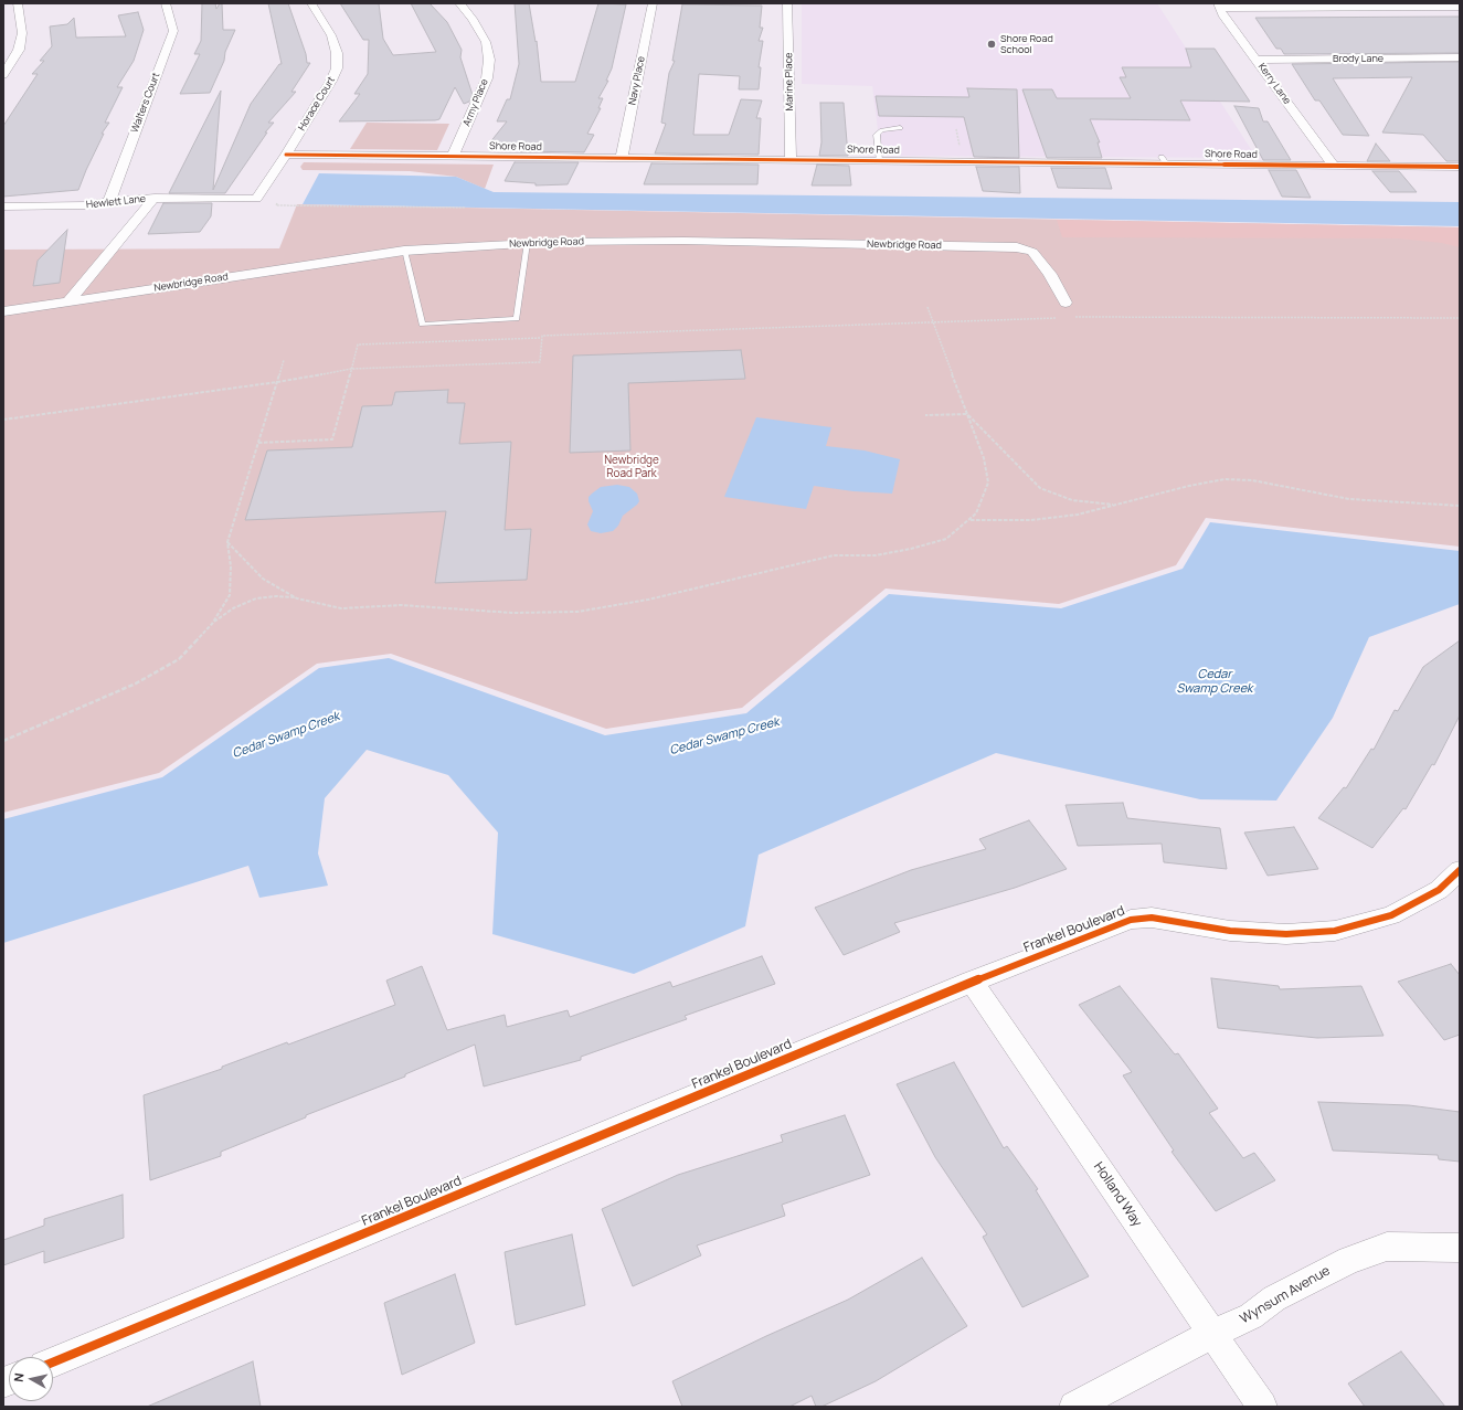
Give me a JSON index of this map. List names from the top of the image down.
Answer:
{
  "streets": {
    "street": [
      "Brody Lane",
      "Navy Place",
      "Marine Place",
      "Kerry Lane",
      "Walters Court",
      "Army Place",
      "Horace Court",
      "Shore Road",
      "Hewlett Lane",
      "Newbridge Road",
      "Frankel Boulevard",
      "Holland Way",
      "Wynsum Avenue"
    ]
  },
  "crossings": [
    ["Brody Lane", "Kerry Lane"],
    ["Navy Place", "Shore Road"],
    ["Marine Place", "Shore Road"],
    ["Kerry Lane", "Shore Road"],
    ["Walters Court", "Hewlett Lane"],
    ["Army Place", "Shore Road"],
    ["Horace Court", "Shore Road"],
    ["Horace Court", "Hewlett Lane"],
    ["Frankel Boulevard", "Holland Way"],
    ["Holland Way", "Wynsum Avenue"]
  ],
  "water": ["Cedar Swamp Creek"],
  "parks": ["Newbridge Road Park"],
  "places": ["Shore Road School"],
  "north": "left"
}
